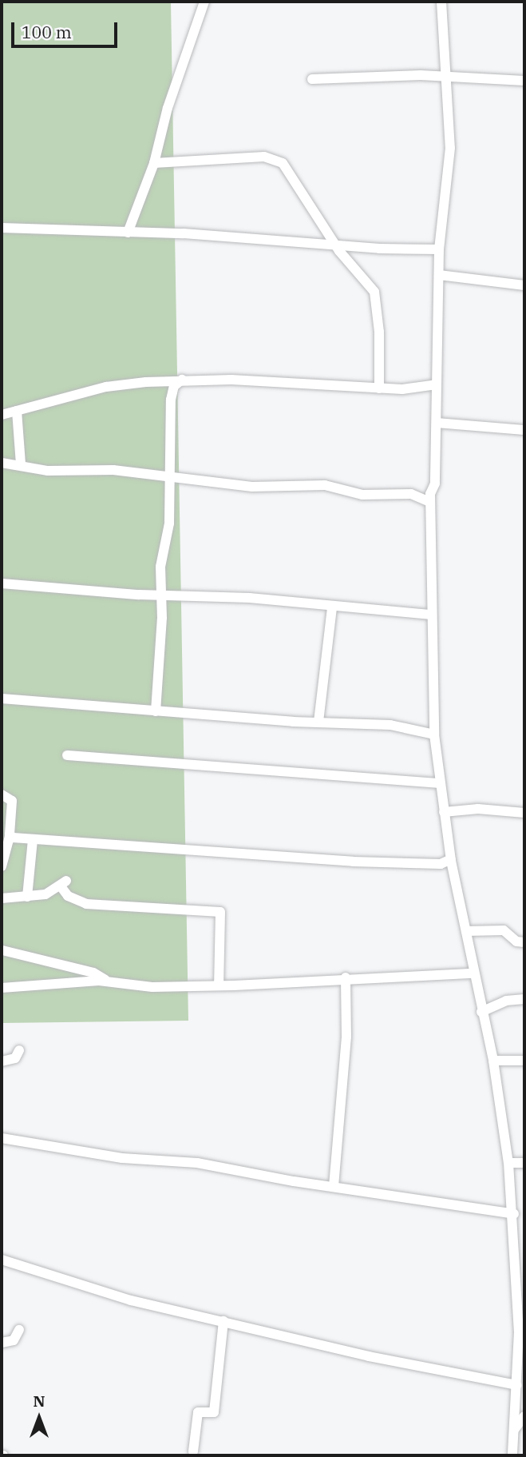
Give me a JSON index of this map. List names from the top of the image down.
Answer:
{
  "scale_bar": "100 m",
  "north": "top"
}
